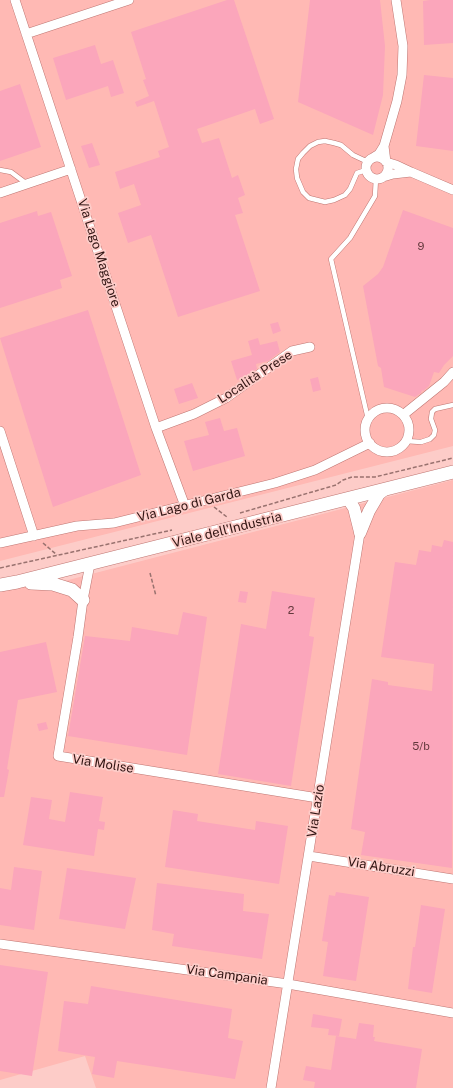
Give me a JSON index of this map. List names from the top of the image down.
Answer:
{
  "streets": {
    "main road": ["Viale dell'Industria"],
    "street": [
      "Via Lago Maggiore",
      "Località Prese",
      "Via Lago di Garda",
      "Via Molise",
      "Via Lazio",
      "Via Abruzzi",
      "Via Campania"
    ]
  },
  "crossings": [
    ["Via Lago Maggiore", "Località Prese"],
    ["Via Lago Maggiore", "Via Lago di Garda"],
    ["Viale dell'Industria", "Via Molise"],
    ["Via Molise", "Via Lazio"],
    ["Via Lazio", "Via Abruzzi"],
    ["Via Lazio", "Via Campania"]
  ],
  "house_numbers": ["9", "2", "5/b"]
}
